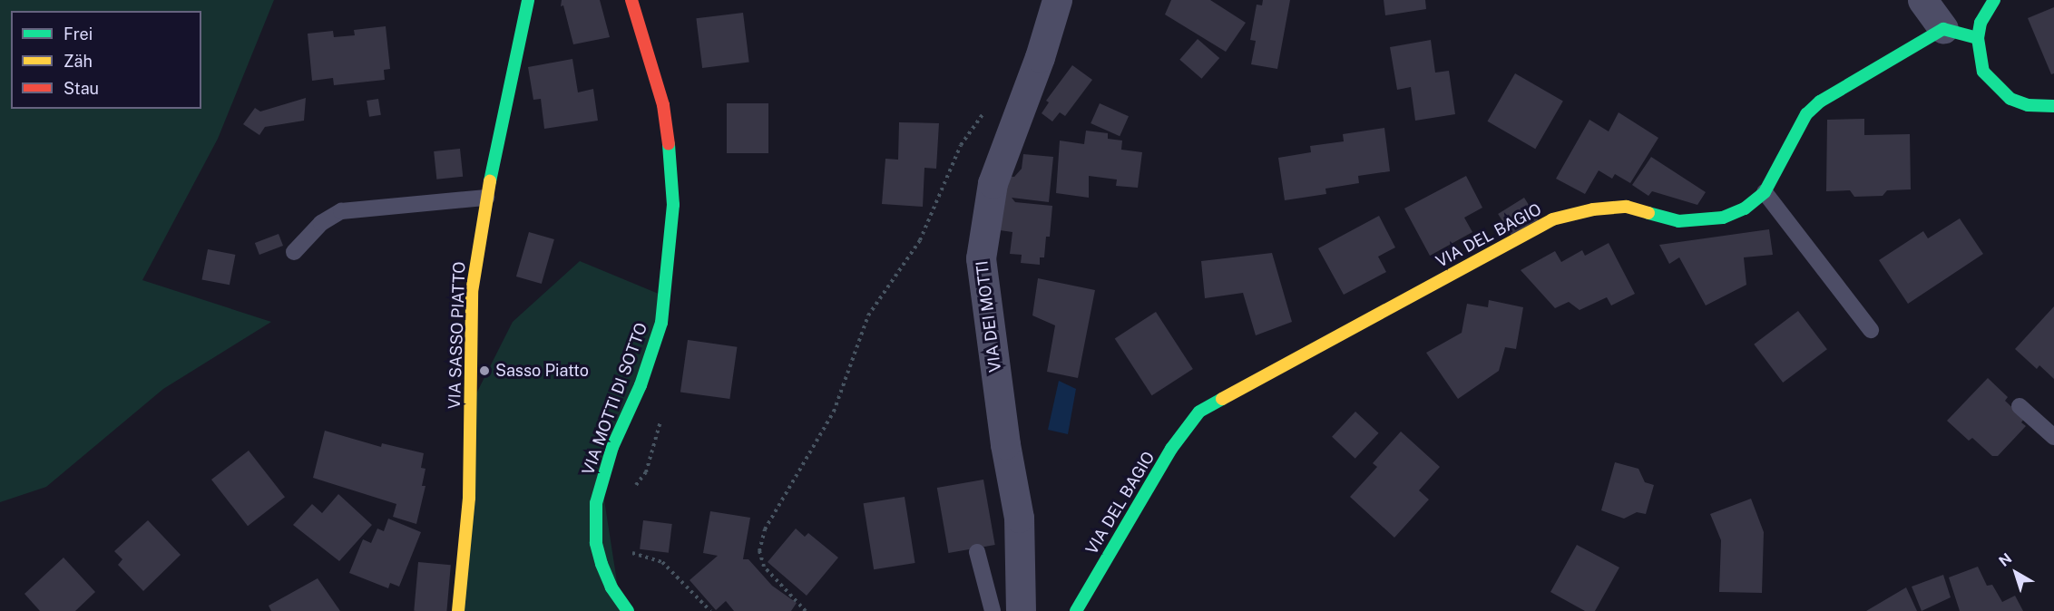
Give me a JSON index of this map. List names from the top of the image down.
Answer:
{
  "streets": {
    "street": [
      "VIA DEL BAGIO",
      "VIA DEI MOTTI",
      "VIA SASSO PIATTO",
      "VIA MOTTI DI SOTTO"
    ]
  },
  "places": ["Sasso Piatto"],
  "legend": ["Frei", "Zäh", "Stau"],
  "north": "top left"
}
